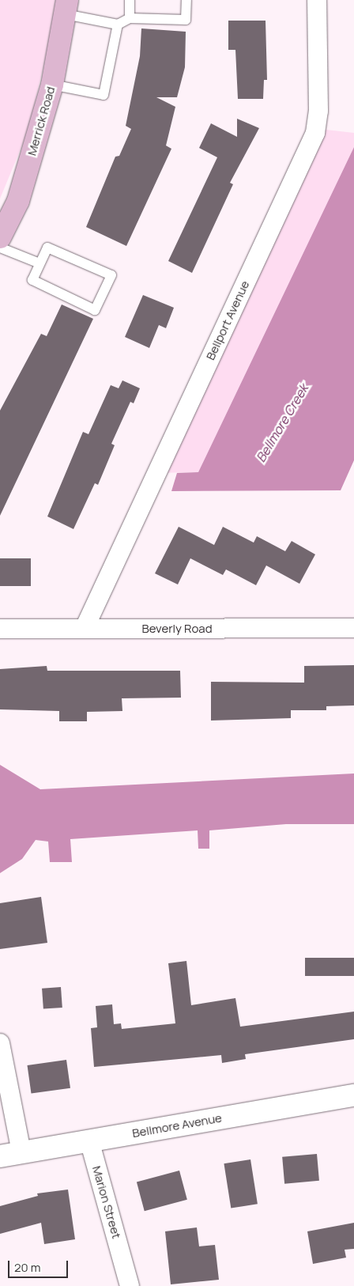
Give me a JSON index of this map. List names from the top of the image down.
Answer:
{
  "streets": {
    "main road": ["Merrick Road"],
    "street": [
      "Bellport Avenue",
      "Beverly Road",
      "Bellmore Avenue",
      "Marion Street"
    ]
  },
  "crossings": [
    ["Bellport Avenue", "Beverly Road"],
    ["Bellmore Avenue", "Marion Street"]
  ],
  "water": ["Bellmore Creek"],
  "scale_bar": "20 m"
}
